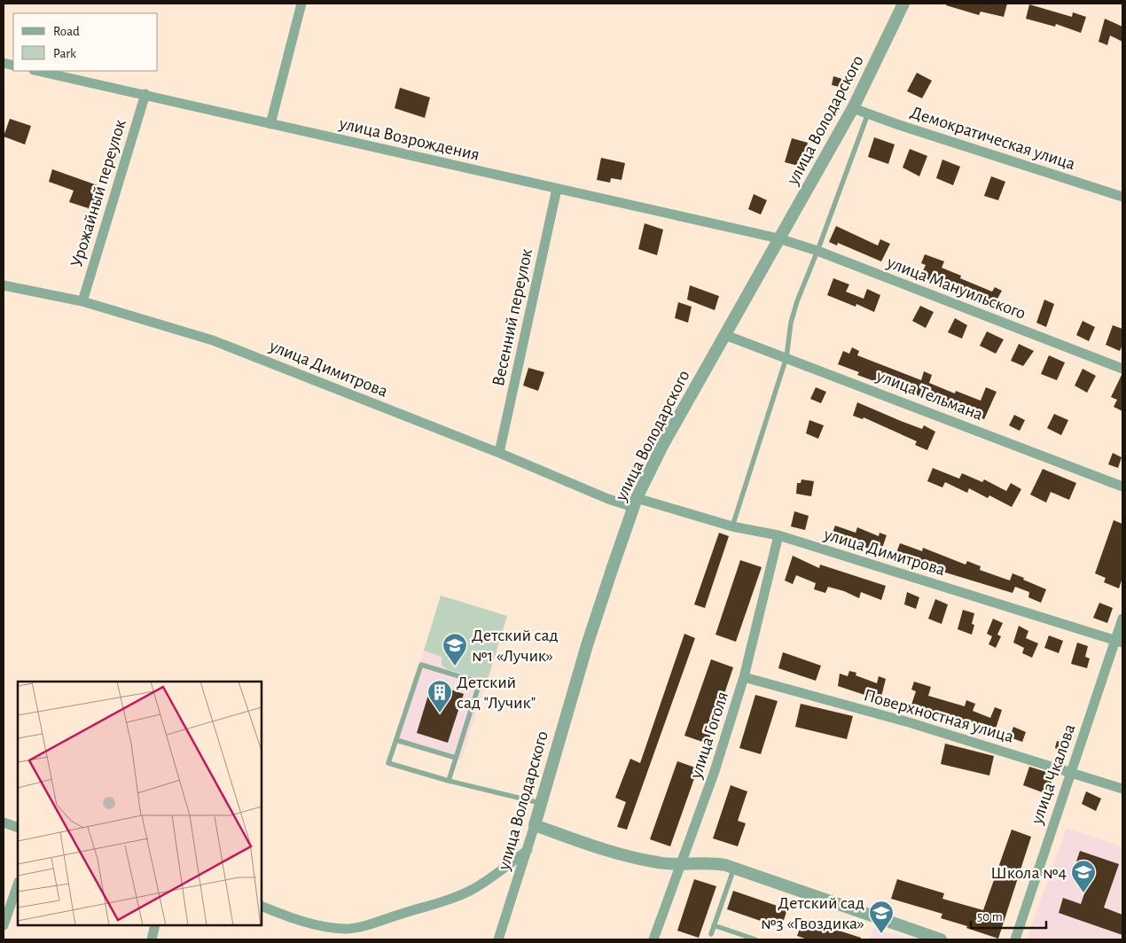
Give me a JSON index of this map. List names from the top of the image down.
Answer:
{
  "streets": {
    "street": [
      "улица Володарского",
      "Демократическая улица",
      "улица Возрождения",
      "Урожайный переулок",
      "улица Мануильского",
      "Весенний переулок",
      "улица Димитрова",
      "улица Тельмана",
      "Поверхностная улица",
      "улица Гоголя",
      "улица Чкалова"
    ]
  },
  "crossings": [
    ["улица Володарского", "Демократическая улица"],
    ["улица Володарского", "улица Возрождения"],
    ["улица Володарского", "улица Мануильского"],
    ["улица Володарского", "улица Димитрова"],
    ["улица Володарского", "улица Тельмана"],
    ["улица Возрождения", "Урожайный переулок"],
    ["улица Возрождения", "улица Мануильского"],
    ["улица Возрождения", "Весенний переулок"],
    ["Урожайный переулок", "улица Димитрова"],
    ["Весенний переулок", "улица Димитрова"],
    ["улица Димитрова", "улица Гоголя"],
    ["улица Димитрова", "улица Чкалова"],
    ["Поверхностная улица", "улица Гоголя"],
    ["Поверхностная улица", "улица Чкалова"]
  ],
  "places": {
    "school or university": ["Детский сад №1 «Лучик»", "Школа №4", "Детский сад №3 «Гвоздика»"],
    "building": ["Детский сад \"Лучик\""]
  },
  "legend": ["Road", "Park"],
  "scale_bar": "50 m"
}
